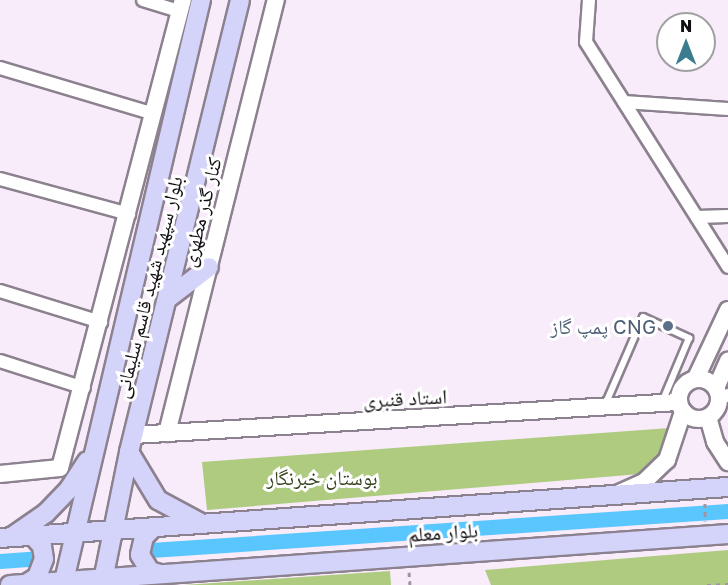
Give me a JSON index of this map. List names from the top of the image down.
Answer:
{
  "streets": {
    "main road": ["بلوار سپهبد شهید قاسم سلیمانی", "بلوار معلم"],
    "street": ["کنار گذر مطهری", "استاد قنبری"]
  },
  "crossings": [
    ["کنار گذر مطهری", "استاد قنبری"],
    ["بلوار سپهبد شهید قاسم سلیمانی", "استاد قنبری"],
    ["بلوار سپهبد شهید قاسم سلیمانی", "بلوار معلم"]
  ],
  "parks": ["بوستان خبرنگار"],
  "places": ["پمپ گاز CNG"],
  "north": "top"
}
